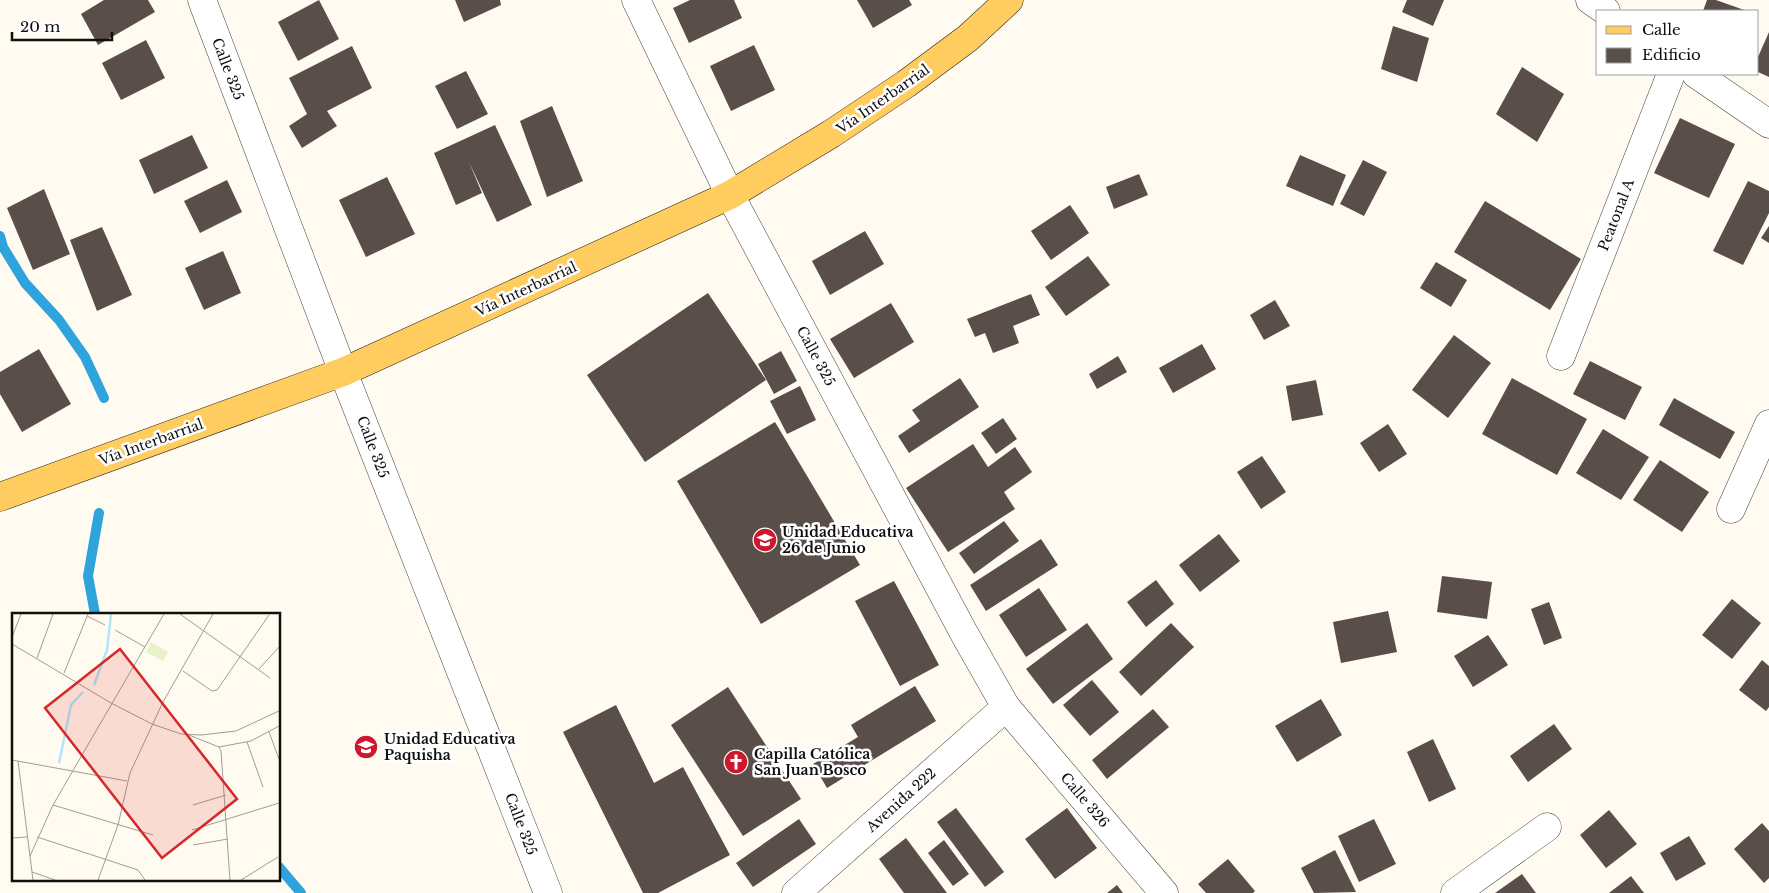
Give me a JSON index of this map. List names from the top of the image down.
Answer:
{
  "streets": {
    "main road": ["Vía Interbarrial"],
    "street": [
      "Calle 325",
      "Peatonal A",
      "Avenida 222",
      "Calle 326"
    ]
  },
  "crossings": [
    ["Calle 325", "Vía Interbarrial"],
    ["Calle 325", "Avenida 222"],
    ["Calle 325", "Calle 326"],
    ["Avenida 222", "Calle 326"]
  ],
  "places": {
    "school or university": ["Unidad Educativa 26 de Junio", "Unidad Educativa Paquisha"],
    "church": ["Capilla Católica San Juan Bosco"]
  },
  "legend": ["Calle", "Edificio"],
  "scale_bar": "20 m"
}
